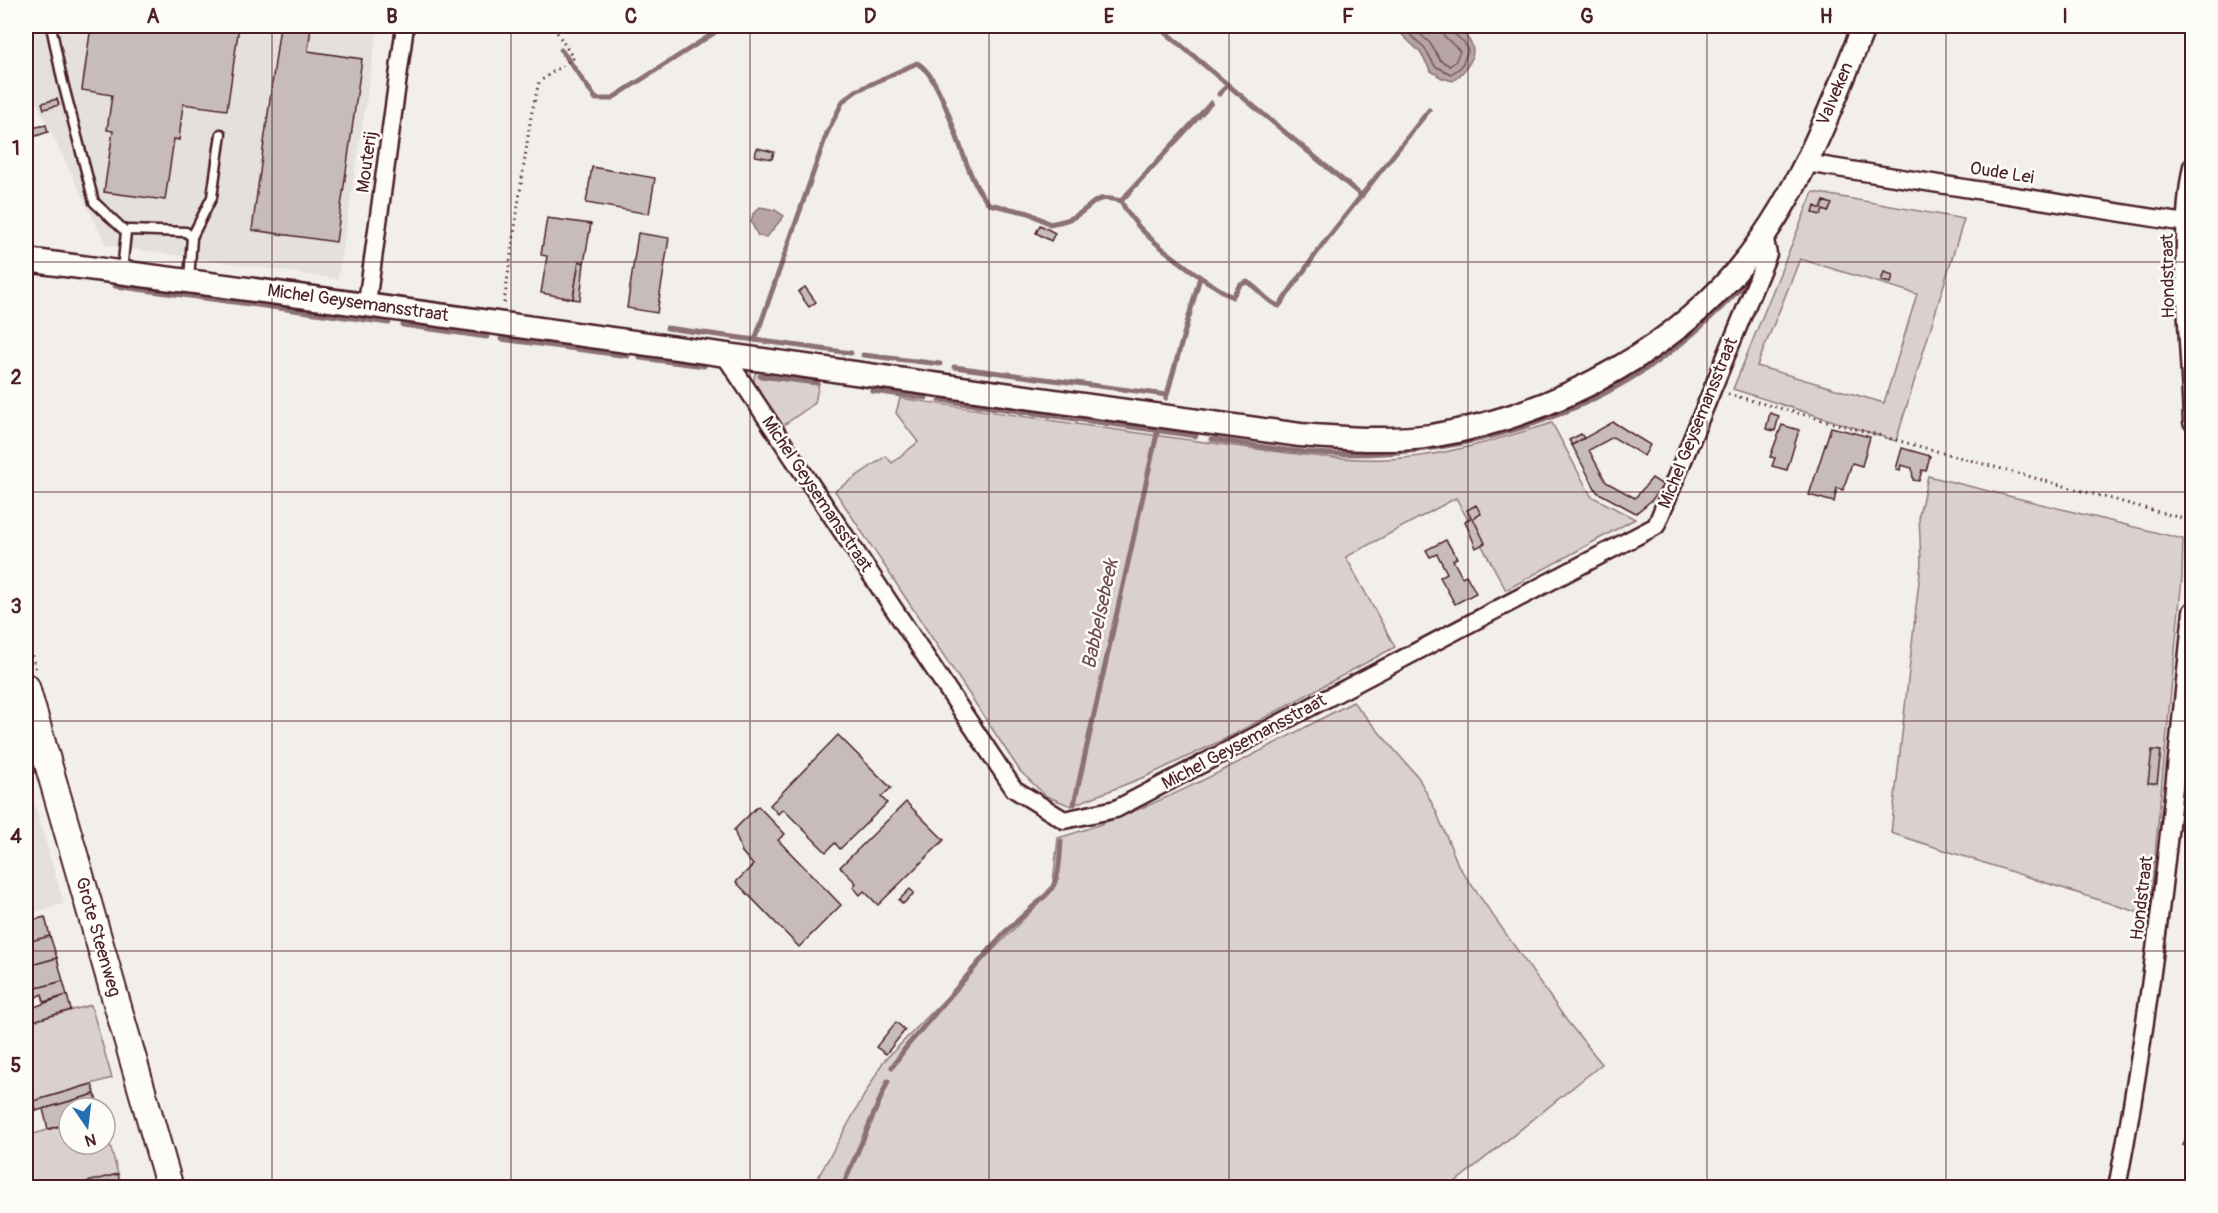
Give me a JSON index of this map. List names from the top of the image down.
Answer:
{
  "streets": {
    "main road": ["Grote Steenweg"],
    "street": [
      "Valveken",
      "Mouterij",
      "Oude Lei",
      "Hondstraat",
      "Michel Geysemansstraat"
    ]
  },
  "crossings": [
    ["Valveken", "Oude Lei"],
    ["Valveken", "Michel Geysemansstraat"],
    ["Mouterij", "Michel Geysemansstraat"],
    ["Oude Lei", "Hondstraat"],
    ["Oude Lei", "Michel Geysemansstraat"]
  ],
  "water": ["Babbelsebeek"],
  "north": "bottom",
  "grid": {
    "columns": [
      "A",
      "B",
      "C",
      "D",
      "E",
      "F",
      "G",
      "H",
      "I"
    ],
    "rows": [
      "1",
      "2",
      "3",
      "4",
      "5"
    ]
  }
}
